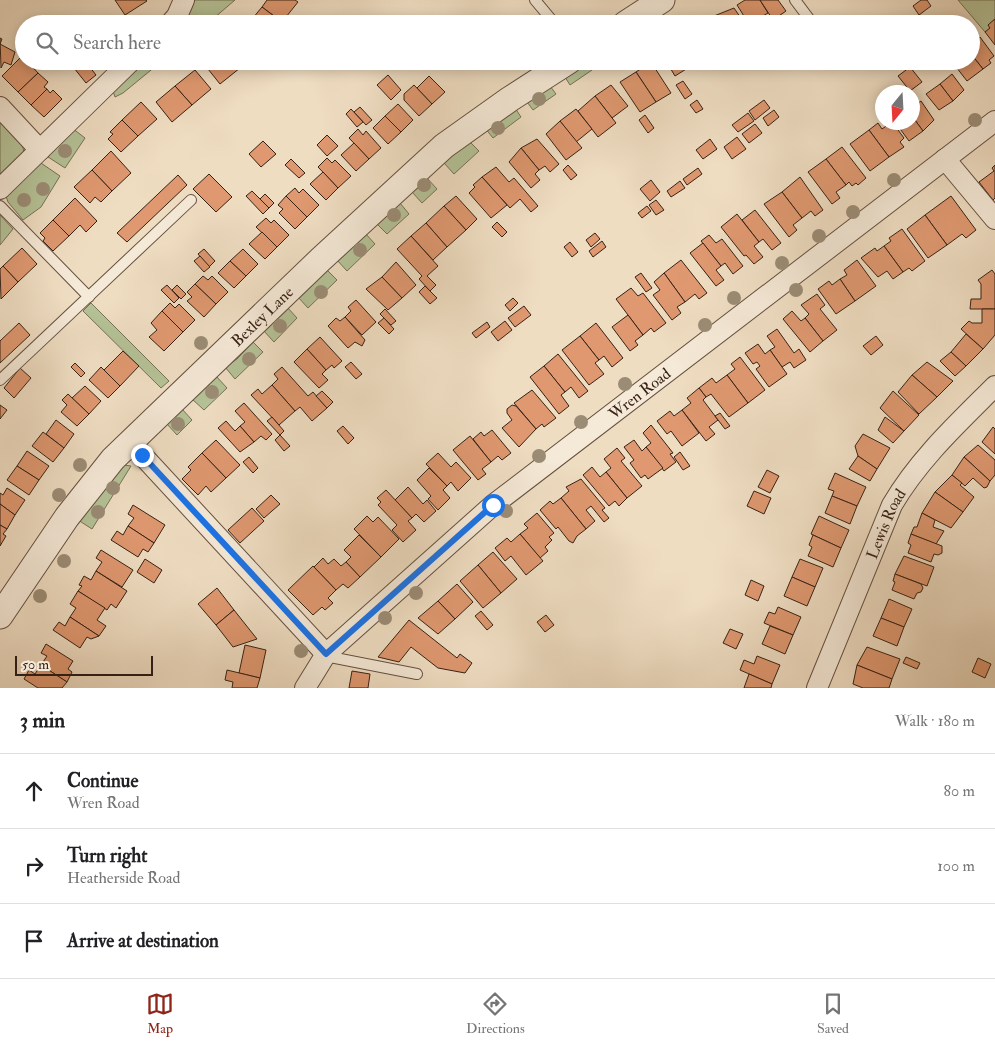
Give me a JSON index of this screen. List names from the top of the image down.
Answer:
{
  "streets": {
    "street": ["Bexley Lane", "Wren Road", "Lewis Road"]
  },
  "scale_bar": "50 m",
  "north": "bottom",
  "page": {
    "search": "Search here",
    "scale": "50 m",
    "heading": ["3 min", "Walk · 180 m"],
    "list": [
      ["Continue", "Wren Road", "80 m"],
      ["Turn right", "Heatherside Road", "100 m"],
      "Arrive at destination"
    ],
    "nav": ["Map", "Directions", "Saved"]
  }
}
